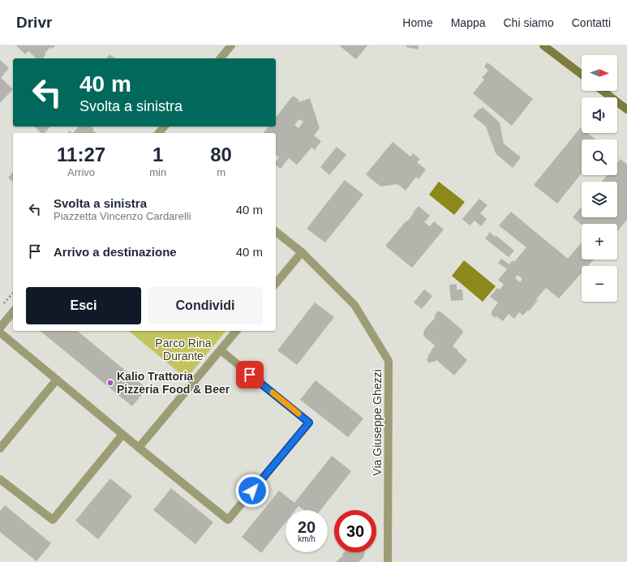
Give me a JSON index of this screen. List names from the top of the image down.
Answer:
{
  "streets": {
    "street": ["Via Giuseppe Ghezzi"]
  },
  "parks": ["Parco Rina Durante"],
  "places": ["Kalio Trattoria Pizzeria Food & Beer"],
  "north": "right",
  "page": {
    "header": "Drivr",
    "nav": [
      "Home",
      "Mappa",
      "Chi siamo",
      "Contatti"
    ],
    "map_buttons": ["+", "−"],
    "turn": ["40 m", "Svolta a sinistra"],
    "eta": [
      "11:27",
      "Arrivo",
      "1",
      "min",
      "80",
      "m"
    ],
    "list": [
      {
        "name": "Svolta a sinistra",
        "note": "Piazzetta Vincenzo Cardarelli",
        "value": "40 m"
      },
      {
        "name": "Arrivo a destinazione",
        "value": "40 m"
      }
    ],
    "buttons": ["Esci", "Condividi"],
    "speed": "20 km/h",
    "limit": "30"
  }
}
